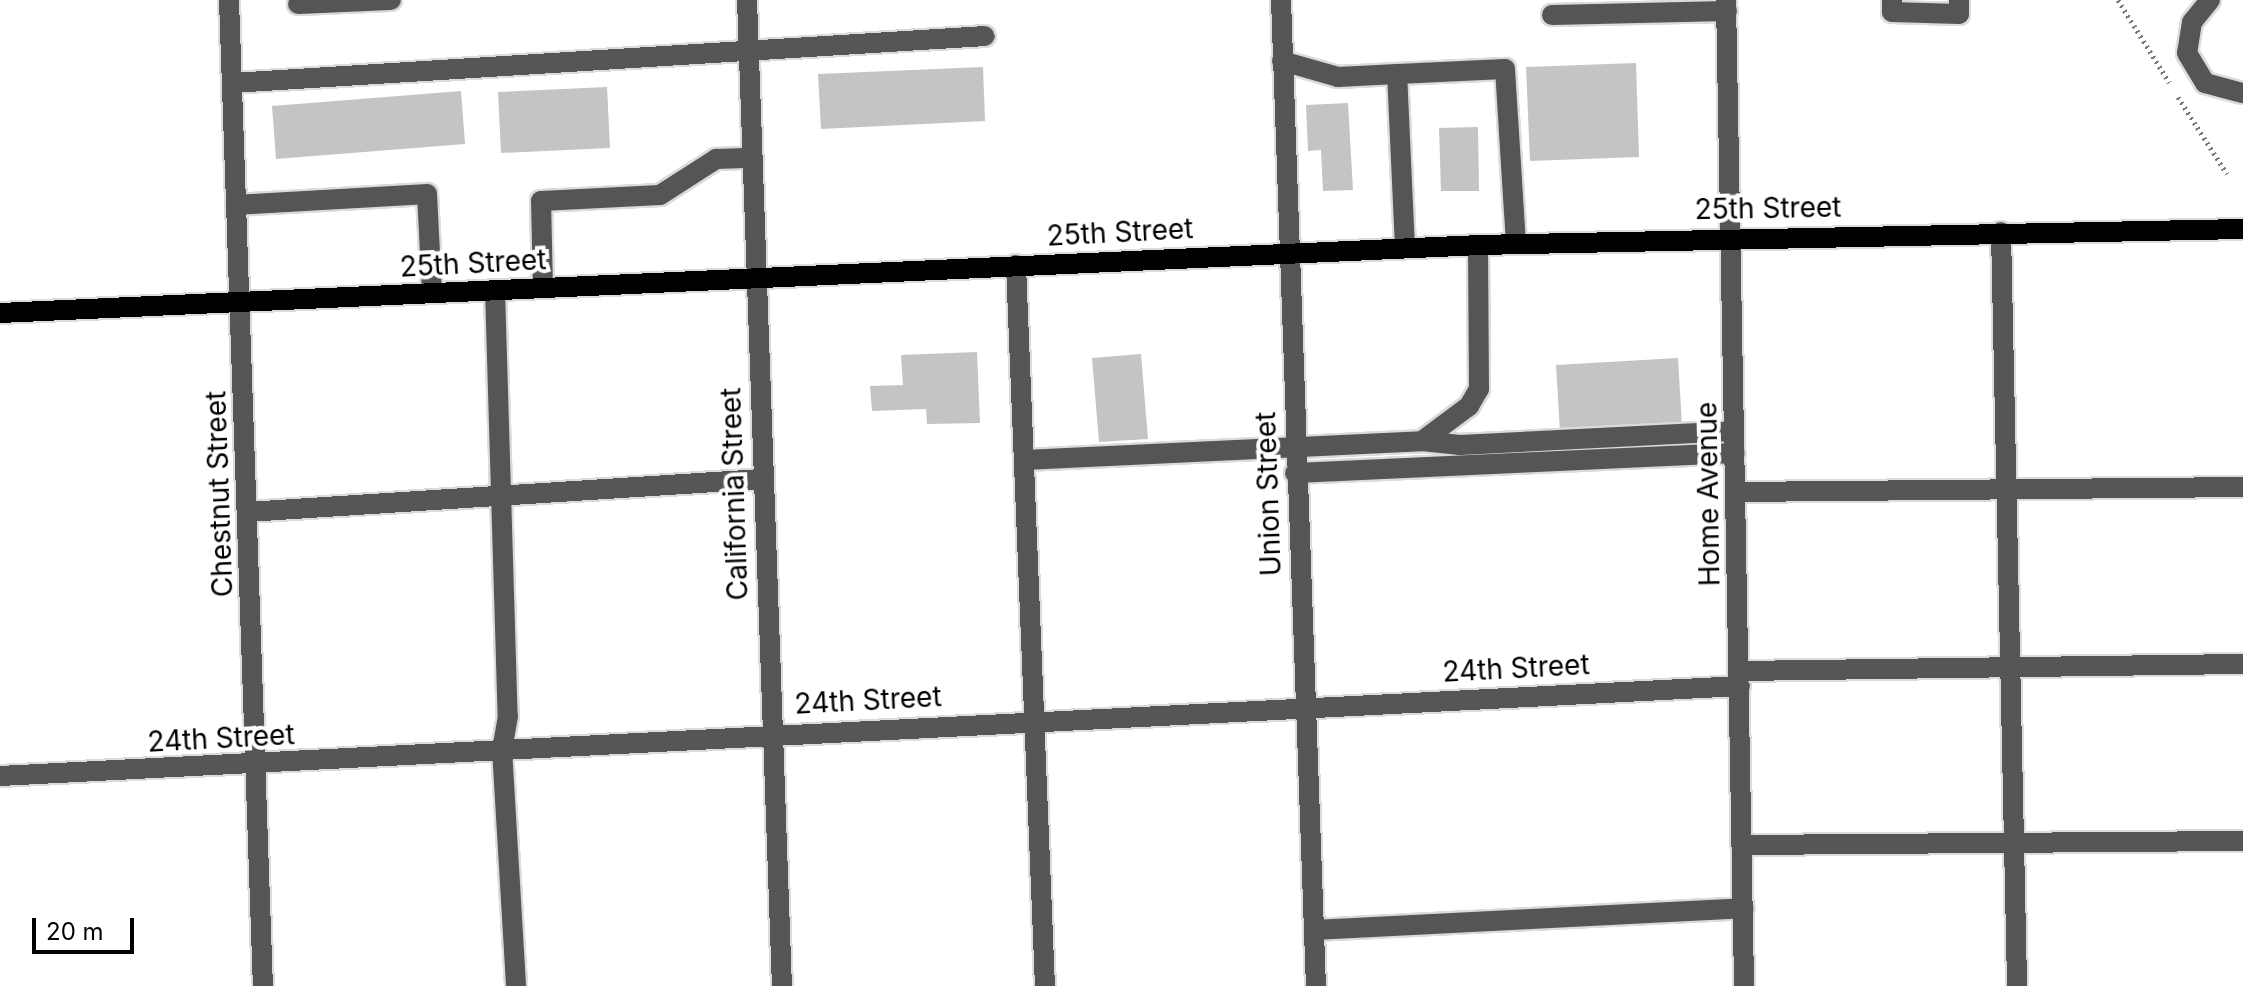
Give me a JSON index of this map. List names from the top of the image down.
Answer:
{
  "streets": {
    "main road": ["25th Street"],
    "street": [
      "Chestnut Street",
      "California Street",
      "Union Street",
      "Home Avenue",
      "24th Street"
    ]
  },
  "crossings": [
    ["25th Street", "Chestnut Street"],
    ["25th Street", "California Street"],
    ["25th Street", "Union Street"],
    ["25th Street", "Home Avenue"],
    ["Chestnut Street", "24th Street"],
    ["California Street", "24th Street"],
    ["Union Street", "24th Street"],
    ["Home Avenue", "24th Street"]
  ],
  "scale_bar": "20 m"
}
